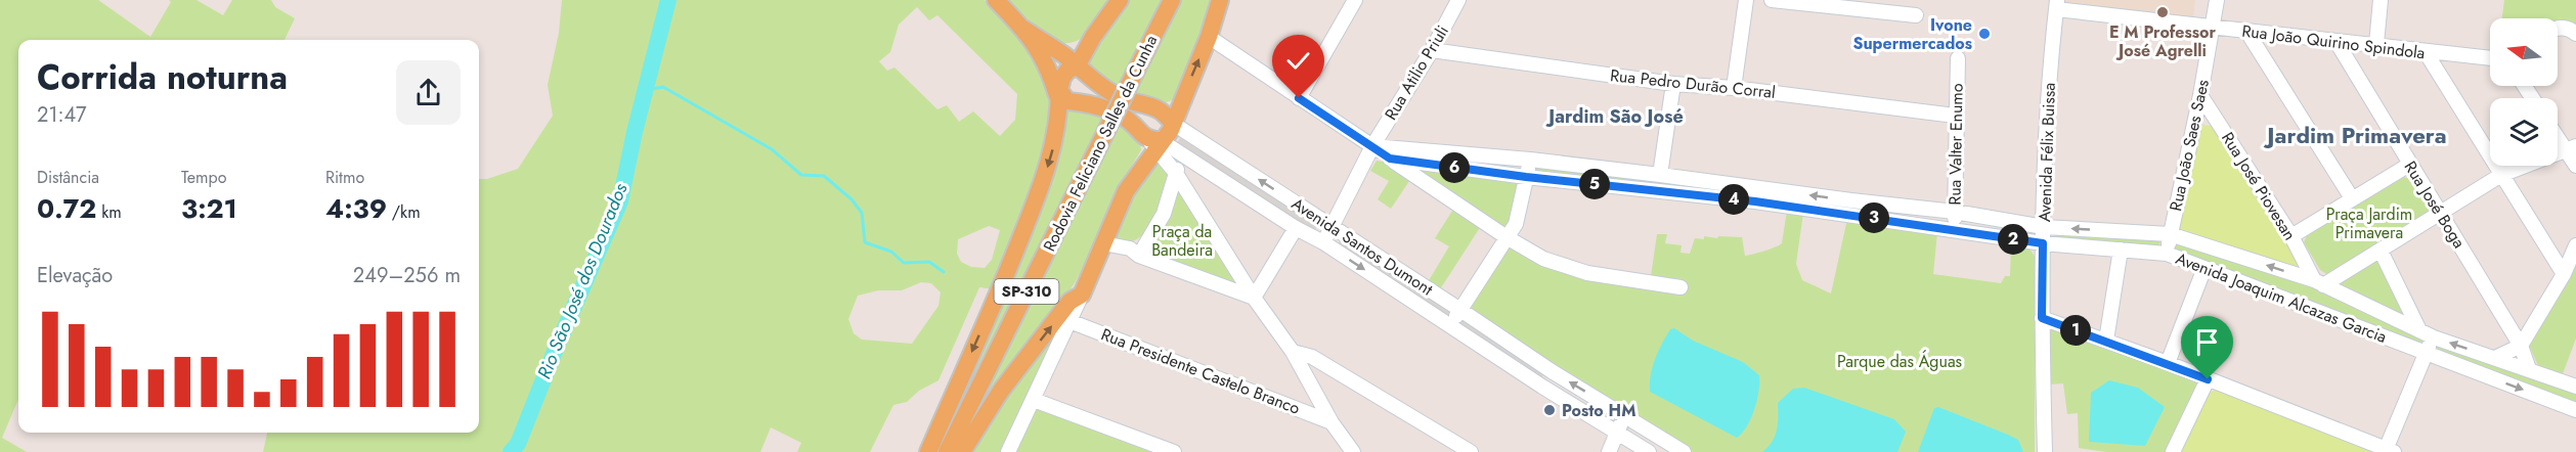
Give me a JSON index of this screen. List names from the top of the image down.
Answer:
{
  "streets": {
    "main road": ["Rodovia Feliciano Salles da Cunha", "SP-310"],
    "street": [
      "Rua João Quirino Spindola",
      "Rua Atilio Priuli",
      "Rua Pedro Durão Corral",
      "Rua Valter Enumo",
      "Rua João Saes Saes",
      "Avenida Félix Buissa",
      "Rua José Piovesan",
      "Rua José Boga",
      "Avenida Santos Dumont",
      "Avenida Joaquim Alcazas Garcia",
      "Rua Presidente Castelo Branco"
    ]
  },
  "crossings": [
    ["Rua João Quirino Spindola", "Rua João Saes Saes"],
    ["Rua João Quirino Spindola", "Avenida Félix Buissa"],
    ["Rua João Quirino Spindola", "Rua José Boga"],
    ["Rua Atilio Priuli", "Rua Pedro Durão Corral"],
    ["Rua Atilio Priuli", "Avenida Santos Dumont"],
    ["Rua Atilio Priuli", "Avenida Joaquim Alcazas Garcia"],
    ["Rua Pedro Durão Corral", "Rua Valter Enumo"],
    ["Rua Valter Enumo", "Avenida Joaquim Alcazas Garcia"],
    ["Rua João Saes Saes", "Rua José Piovesan"],
    ["Rua João Saes Saes", "Avenida Joaquim Alcazas Garcia"],
    ["Avenida Félix Buissa", "Avenida Joaquim Alcazas Garcia"],
    ["Rua José Piovesan", "Avenida Joaquim Alcazas Garcia"],
    ["Rua José Boga", "Avenida Joaquim Alcazas Garcia"]
  ],
  "districts": ["Jardim São José", "Jardim Primavera"],
  "water": ["Rio São José dos Dourados"],
  "parks": ["Praça Jardim Primavera", "Praça da Bandeira", "Parque das Águas"],
  "places": ["E M Professor José Agrelli", "Ivone Supermercados", "Posto HM"],
  "north": "left",
  "page": {
    "heading": ["Corrida noturna", "21:47"],
    "stats": [
      ["Distância", "0.72 km"],
      ["Tempo", "3:21"],
      ["Ritmo", "4:39 /km"]
    ],
    "pins": [
      "6",
      "5",
      "4",
      "3",
      "2",
      "1"
    ],
    "chart": ["Elevação", "249–256 m"]
  }
}
